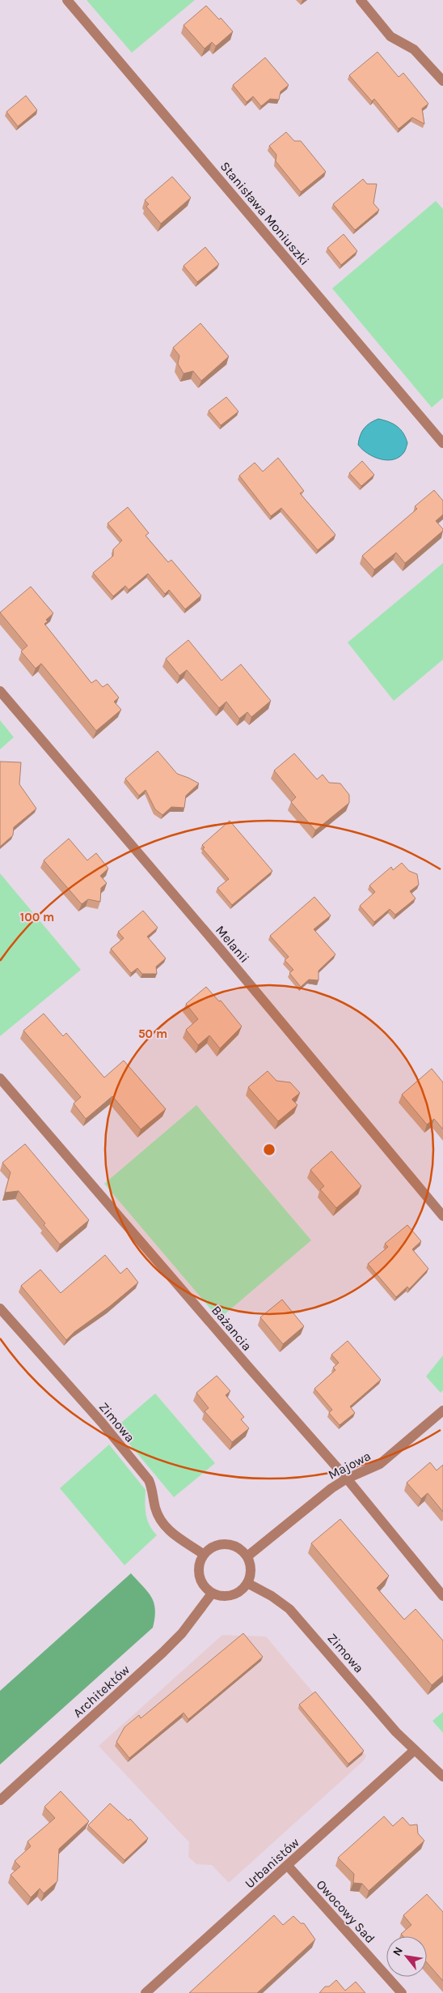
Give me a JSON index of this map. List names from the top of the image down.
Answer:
{
  "streets": {
    "street": [
      "Stanisława Moniuszki",
      "Melanii",
      "Bażancia",
      "Zimowa",
      "Majowa",
      "Architektów",
      "Urbanistów",
      "Owocowy Sad"
    ]
  },
  "crossings": [
    ["Bażancia", "Majowa"],
    ["Zimowa", "Majowa"],
    ["Zimowa", "Architektów"],
    ["Zimowa", "Urbanistów"],
    ["Majowa", "Architektów"],
    ["Urbanistów", "Owocowy Sad"]
  ],
  "north": "top left",
  "rings": ["100 m", "50 m"]
}
